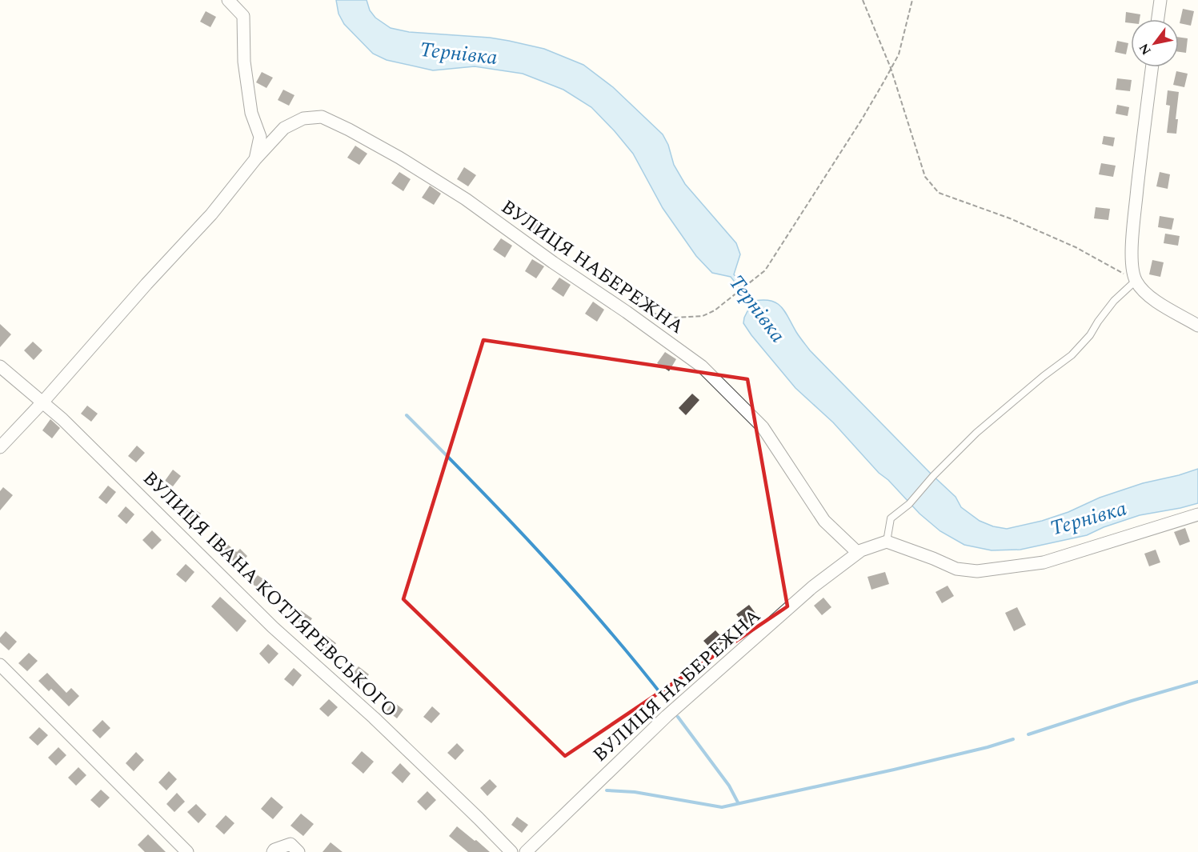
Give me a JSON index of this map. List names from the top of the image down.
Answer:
{
  "streets": {
    "street": ["ВУЛИЦЯ НАБЕРЕЖНА", "ВУЛИЦЯ ІВАНА КОТЛЯРЕВСЬКОГО"]
  },
  "crossings": [
    ["ВУЛИЦЯ НАБЕРЕЖНА", "ВУЛИЦЯ ІВАНА КОТЛЯРЕВСЬКОГО"]
  ],
  "water": ["Тернівка"],
  "north": "bottom left"
}
